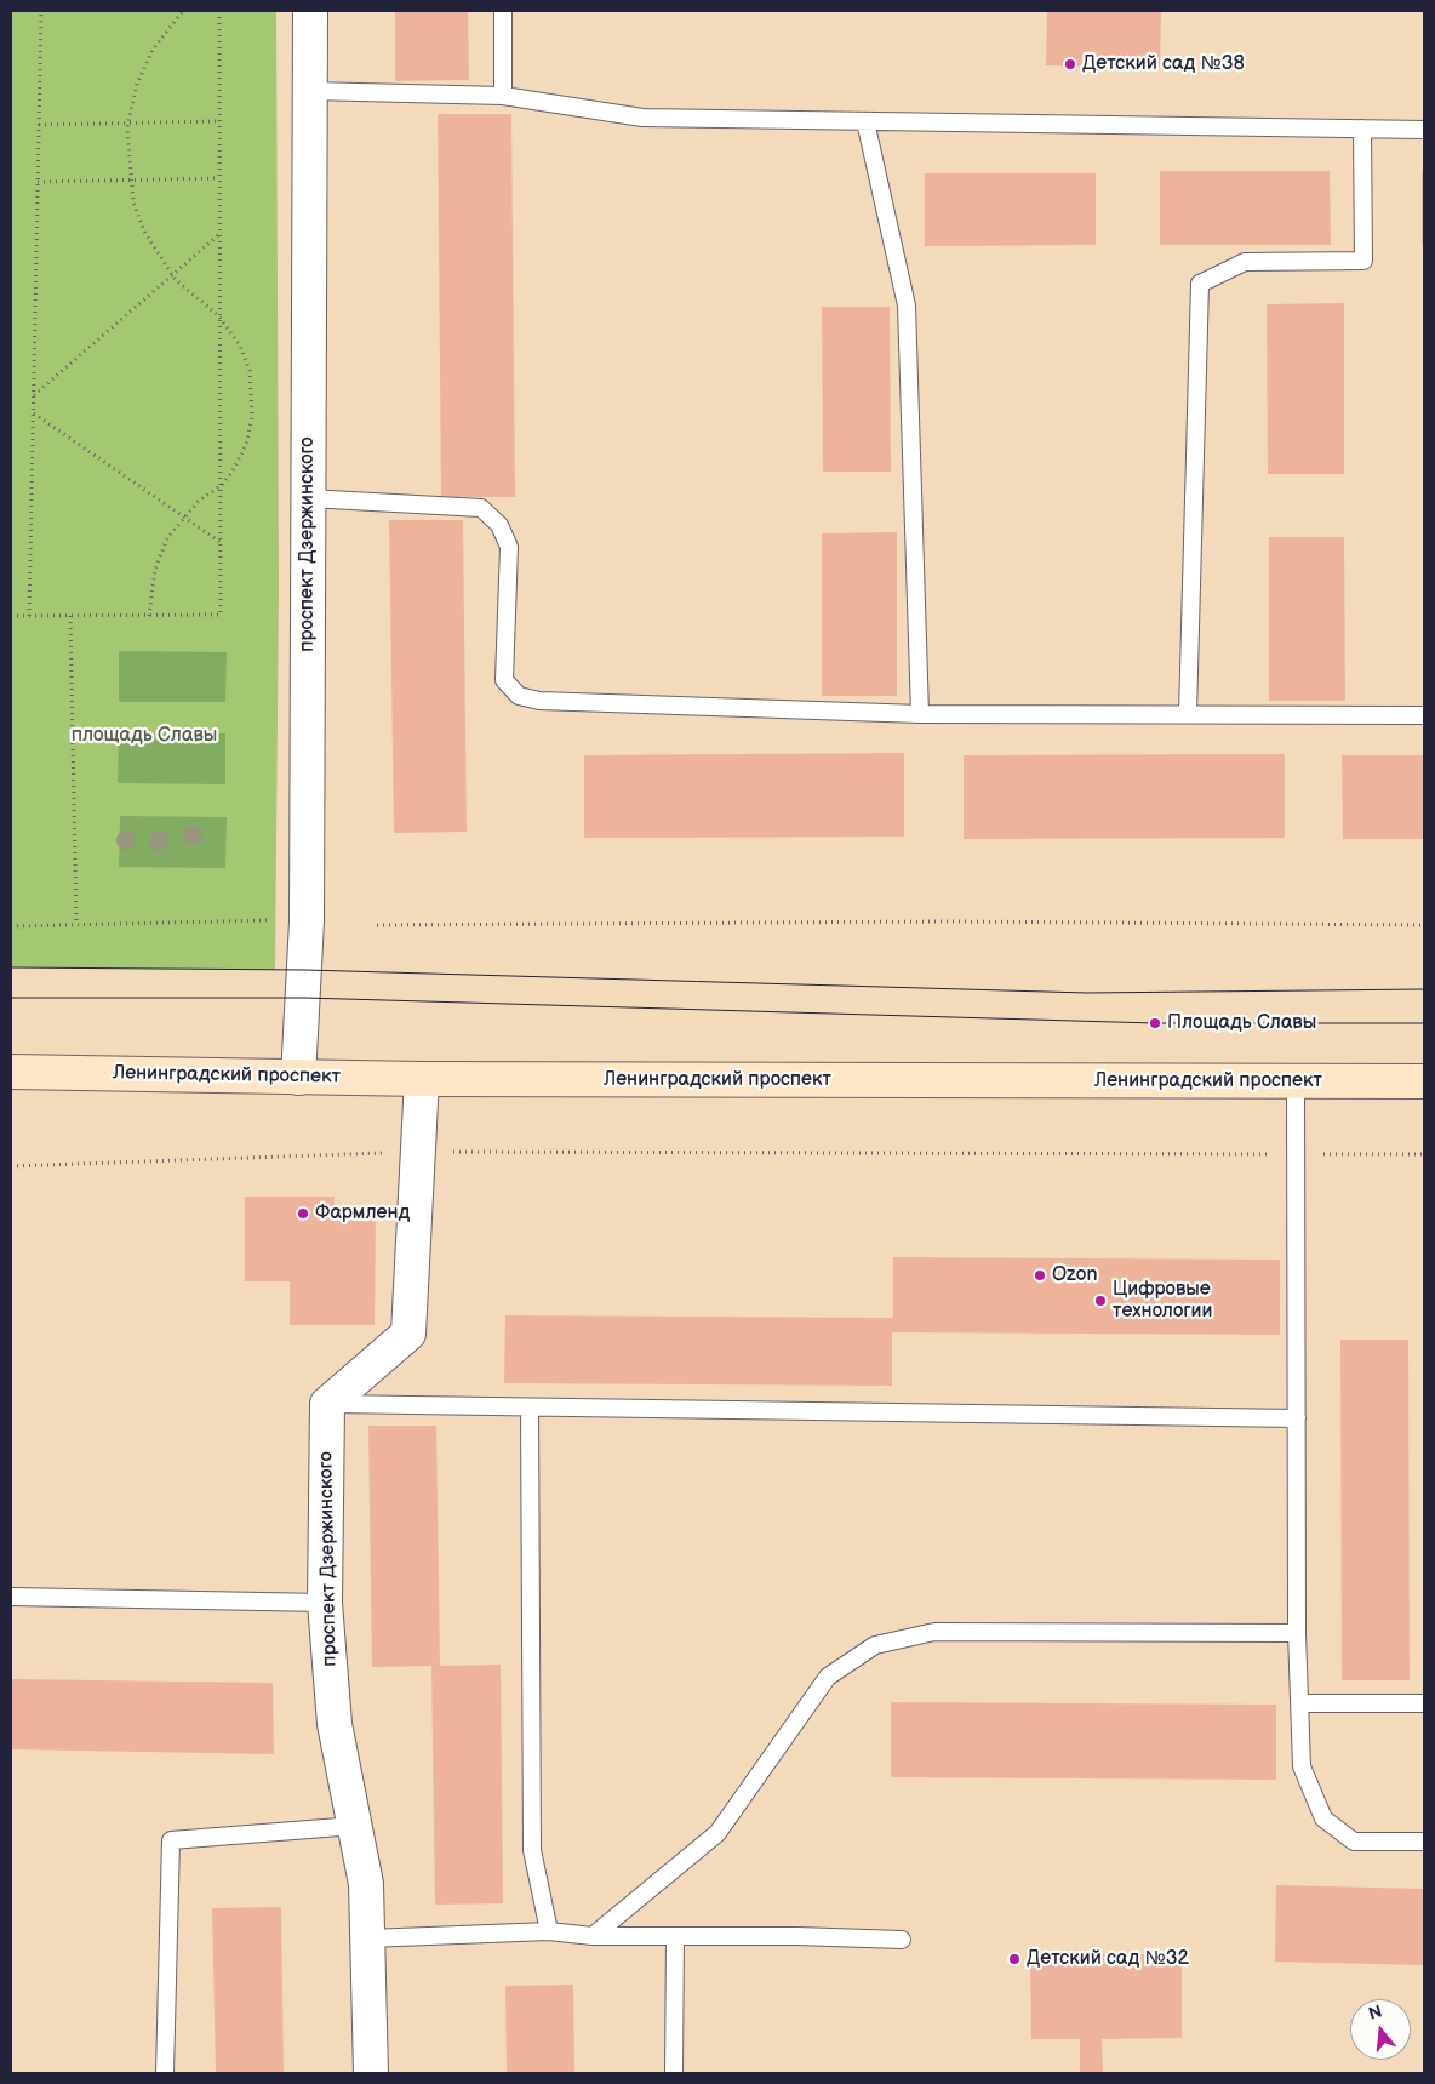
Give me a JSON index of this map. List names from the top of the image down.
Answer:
{
  "streets": {
    "main road": ["Ленинградский проспект"],
    "street": ["проспект Дзержинского"]
  },
  "crossings": [
    ["проспект Дзержинского", "Ленинградский проспект"]
  ],
  "parks": ["площадь Славы"],
  "places": [
    "Детский сад №38",
    "Площадь Славы",
    "Фармленд",
    "Ozon",
    "Цифровые технологии",
    "Детский сад №32"
  ],
  "north": "top"
}
